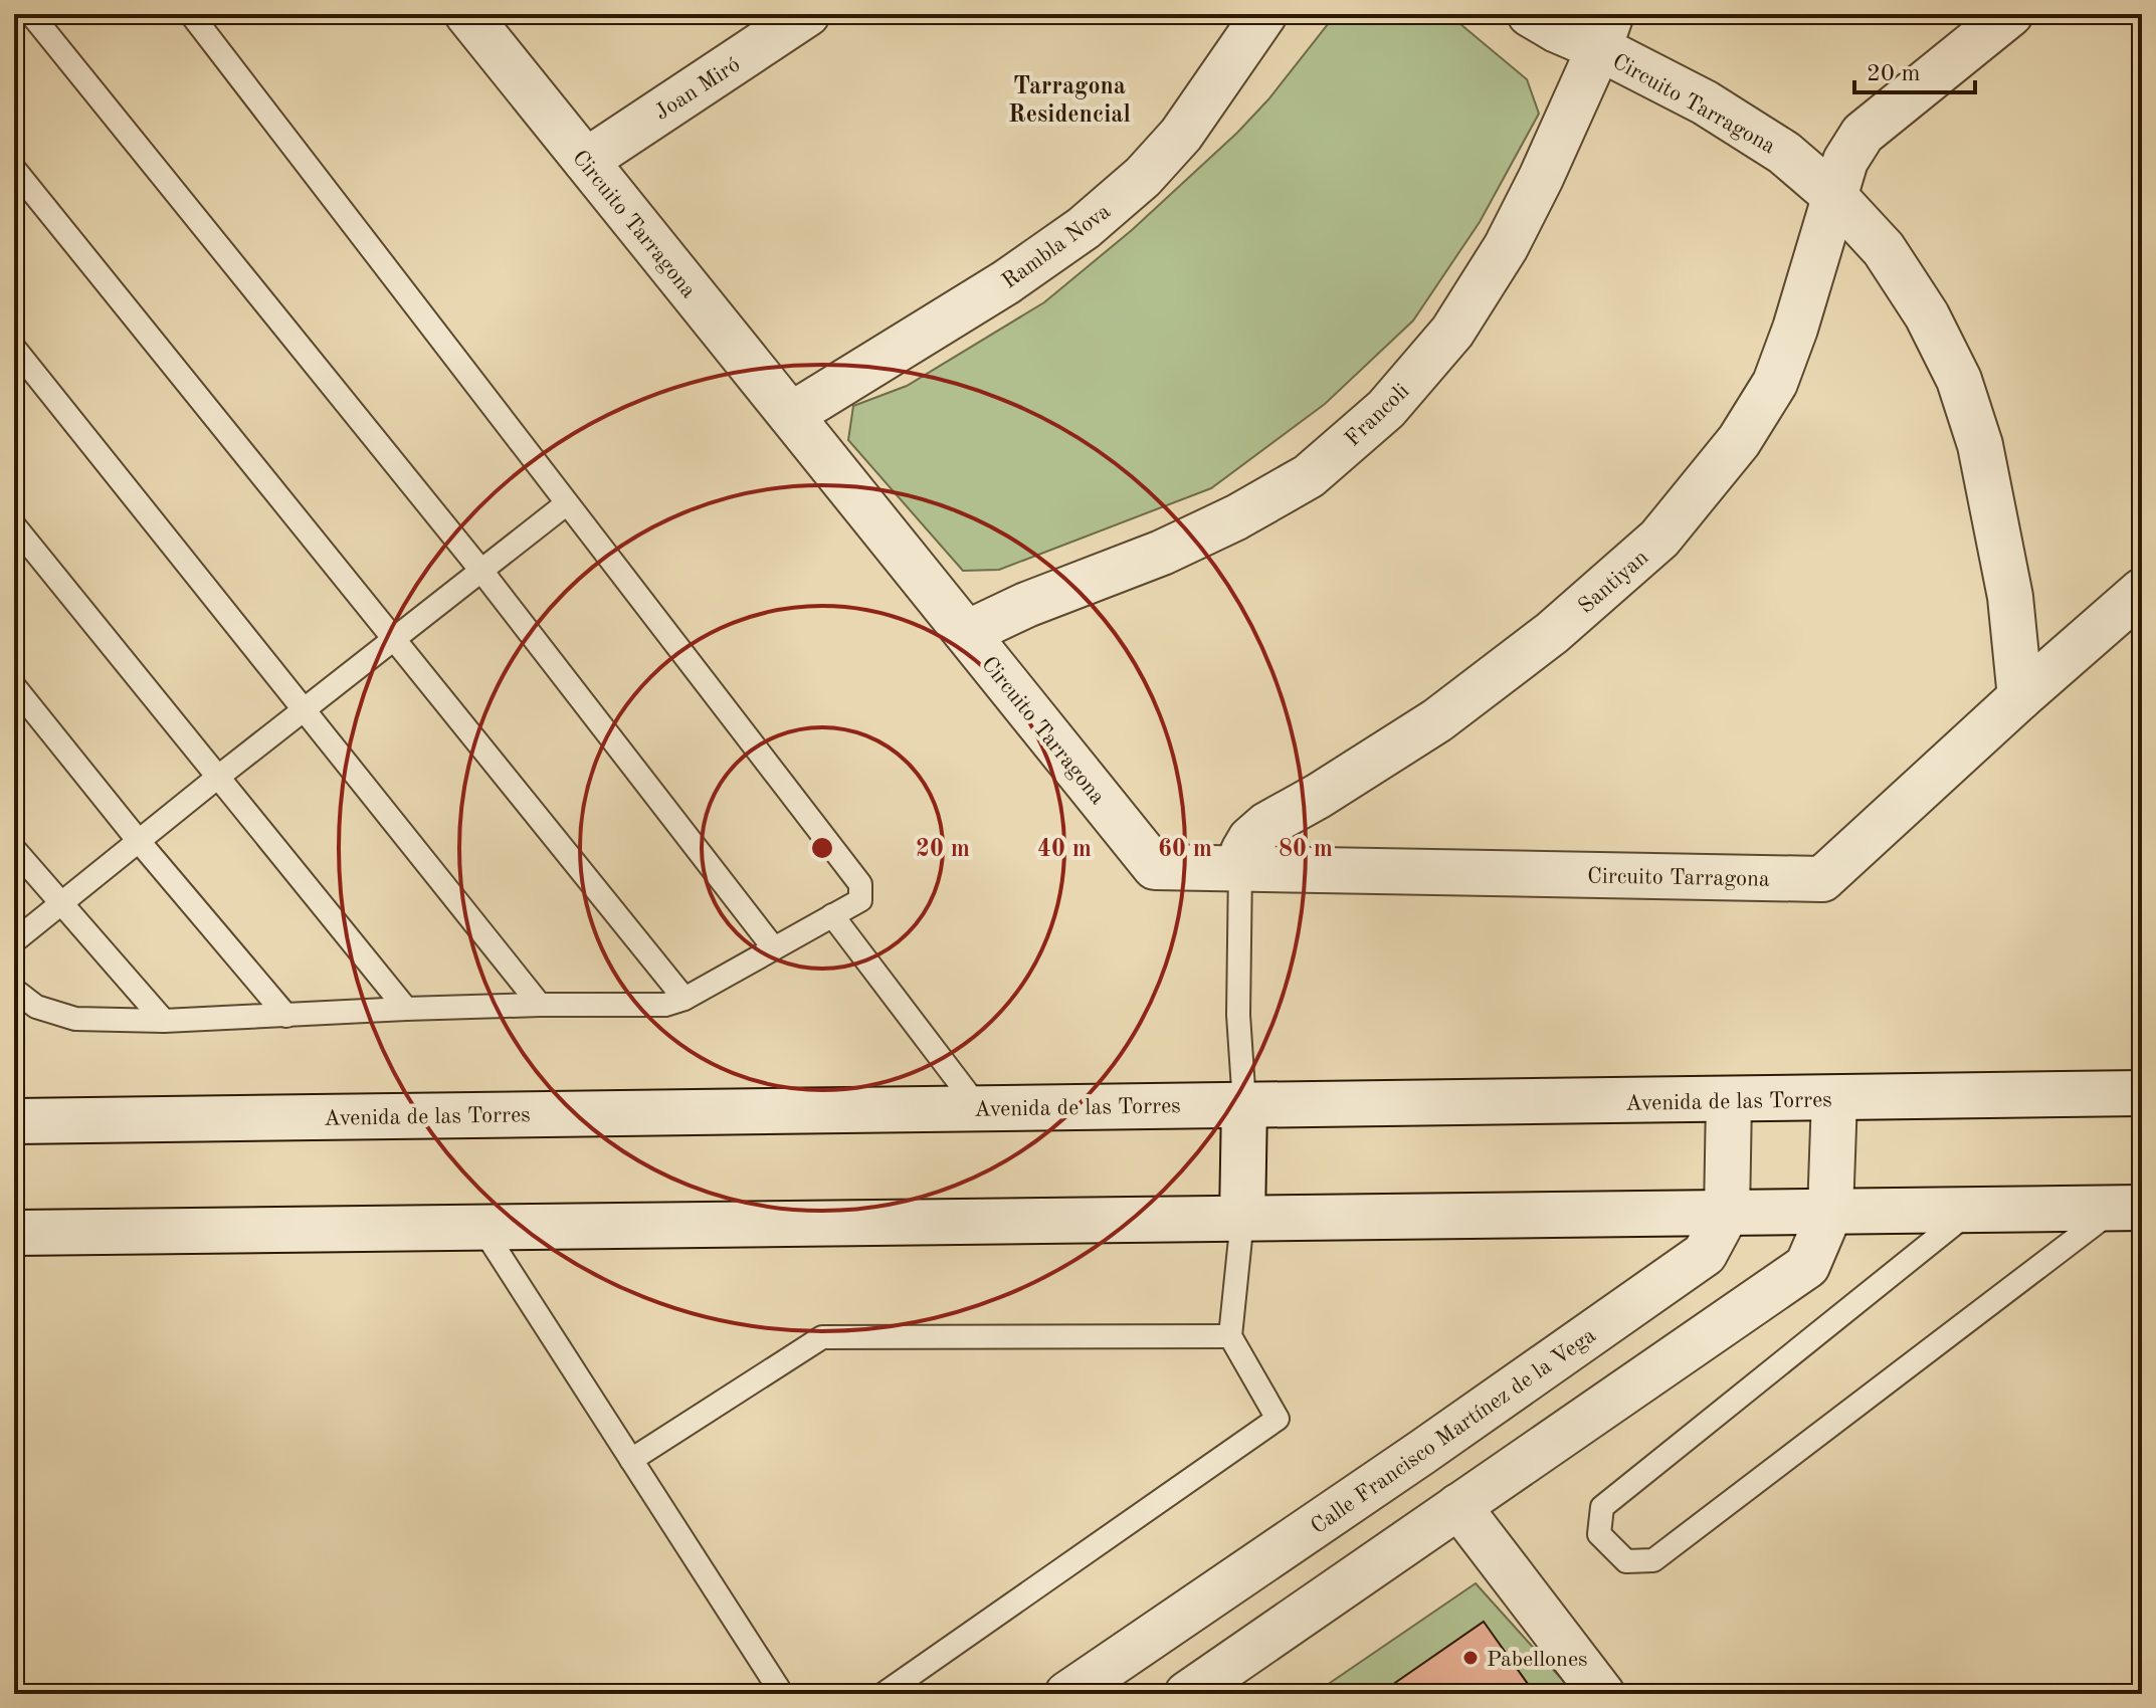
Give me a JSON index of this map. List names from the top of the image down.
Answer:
{
  "streets": {
    "street": [
      "Joan Miró",
      "Circuito Tarragona",
      "Rambla Nova",
      "Francoli",
      "Santiyan",
      "Avenida de las Torres",
      "Calle Francisco Martínez de la Vega"
    ]
  },
  "crossings": [
    ["Joan Miró", "Circuito Tarragona"],
    ["Circuito Tarragona", "Rambla Nova"],
    ["Circuito Tarragona", "Francoli"],
    ["Circuito Tarragona", "Santiyan"],
    ["Santiyan", "Avenida de las Torres"],
    ["Avenida de las Torres", "Calle Francisco Martínez de la Vega"]
  ],
  "districts": ["Tarragona Residencial"],
  "places": ["Pabellones"],
  "scale_bar": "20 m",
  "rings": [
    "20 m",
    "40 m",
    "60 m",
    "80 m"
  ]
}
